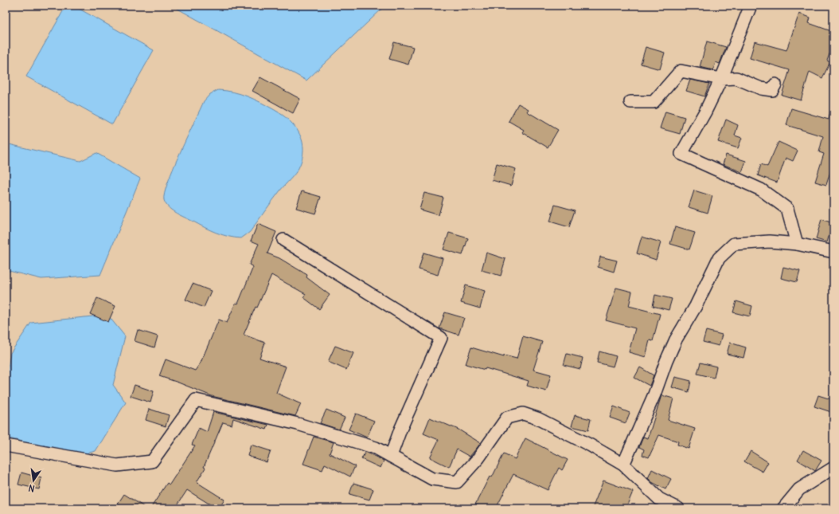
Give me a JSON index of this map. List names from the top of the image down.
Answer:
{
  "north": "bottom"
}
